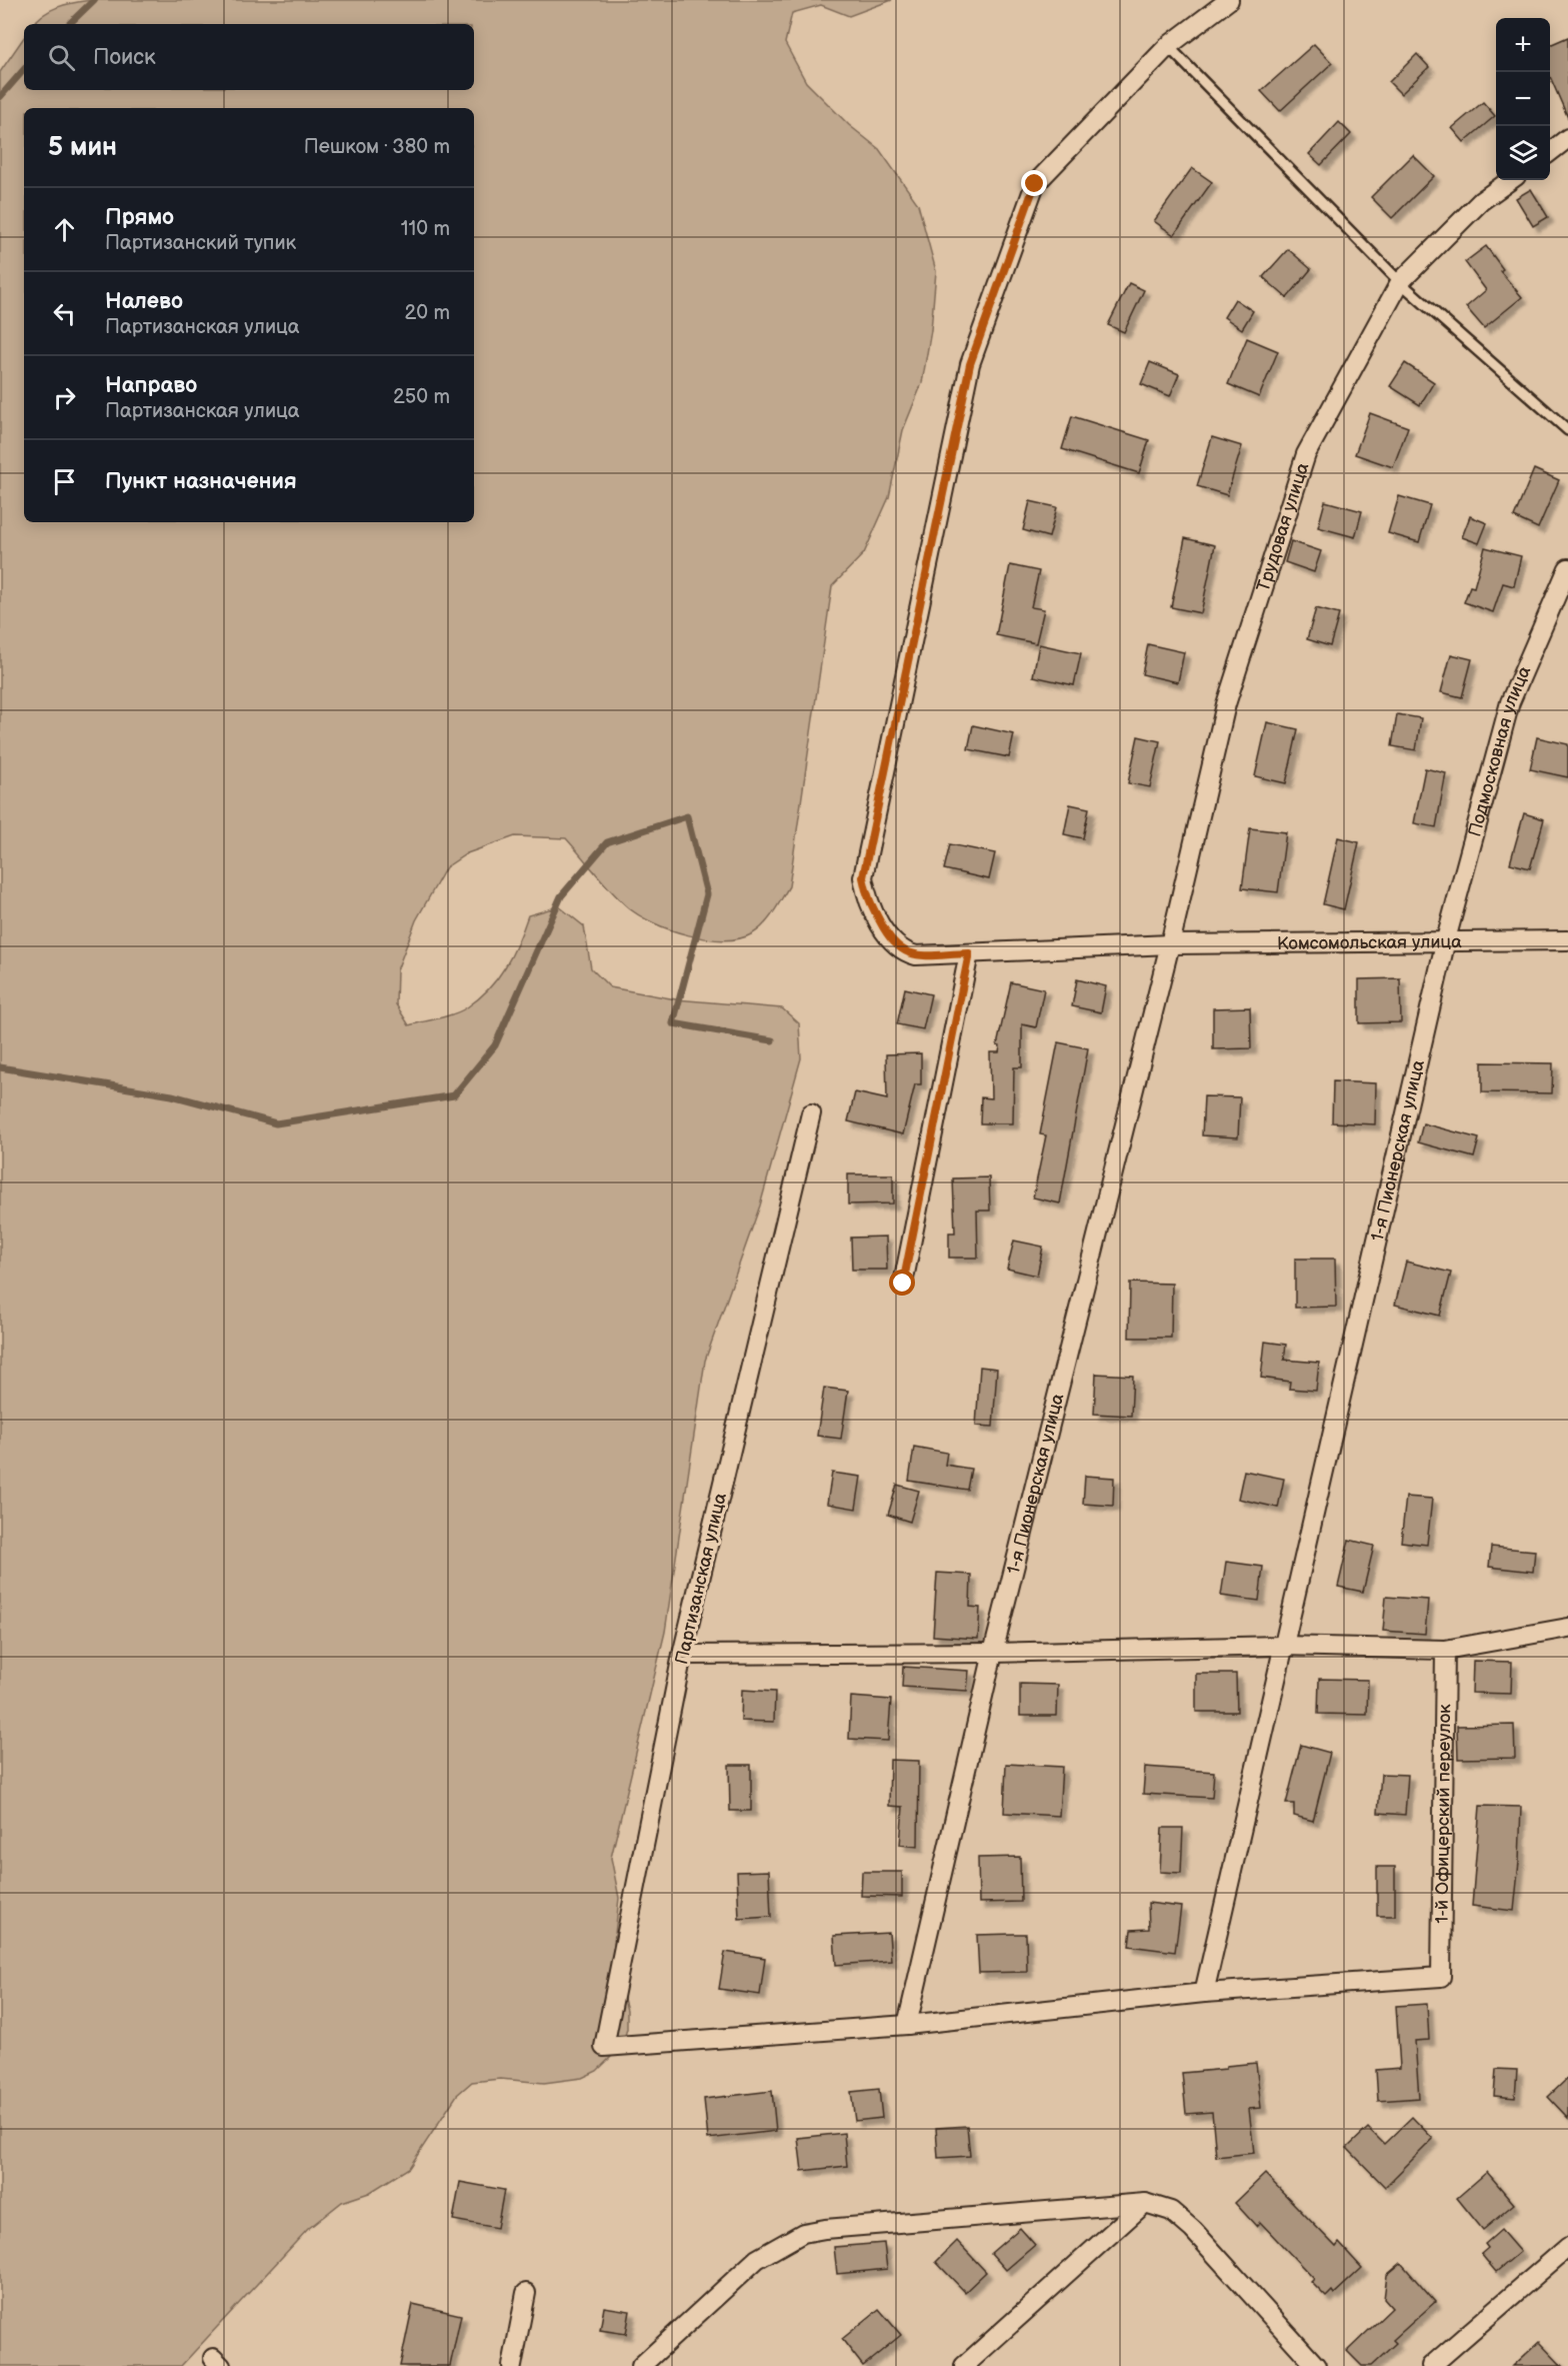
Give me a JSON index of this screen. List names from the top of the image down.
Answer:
{
  "streets": {
    "street": [
      "Трудовая улица",
      "Подмосковная улица",
      "Комсомольская улица",
      "1-я Пионерская улица",
      "Партизанская улица",
      "1-й Офицерский переулок"
    ]
  },
  "crossings": [
    ["Трудовая улица", "Комсомольская улица"],
    ["Трудовая улица", "1-я Пионерская улица"],
    ["Подмосковная улица", "Комсомольская улица"],
    ["Подмосковная улица", "1-я Пионерская улица"],
    ["Комсомольская улица", "1-я Пионерская улица"],
    ["1-я Пионерская улица", "Партизанская улица"],
    ["1-я Пионерская улица", "1-й Офицерский переулок"]
  ],
  "page": {
    "map_buttons": ["+", "−"],
    "search": "Поиск",
    "heading": ["5 мин", "Пешком · 380 m"],
    "list": [
      ["Прямо", "Партизанский тупик", "110 m"],
      ["Налево", "Партизанская улица", "20 m"],
      ["Направо", "Партизанская улица", "250 m"],
      "Пункт назначения"
    ]
  }
}
